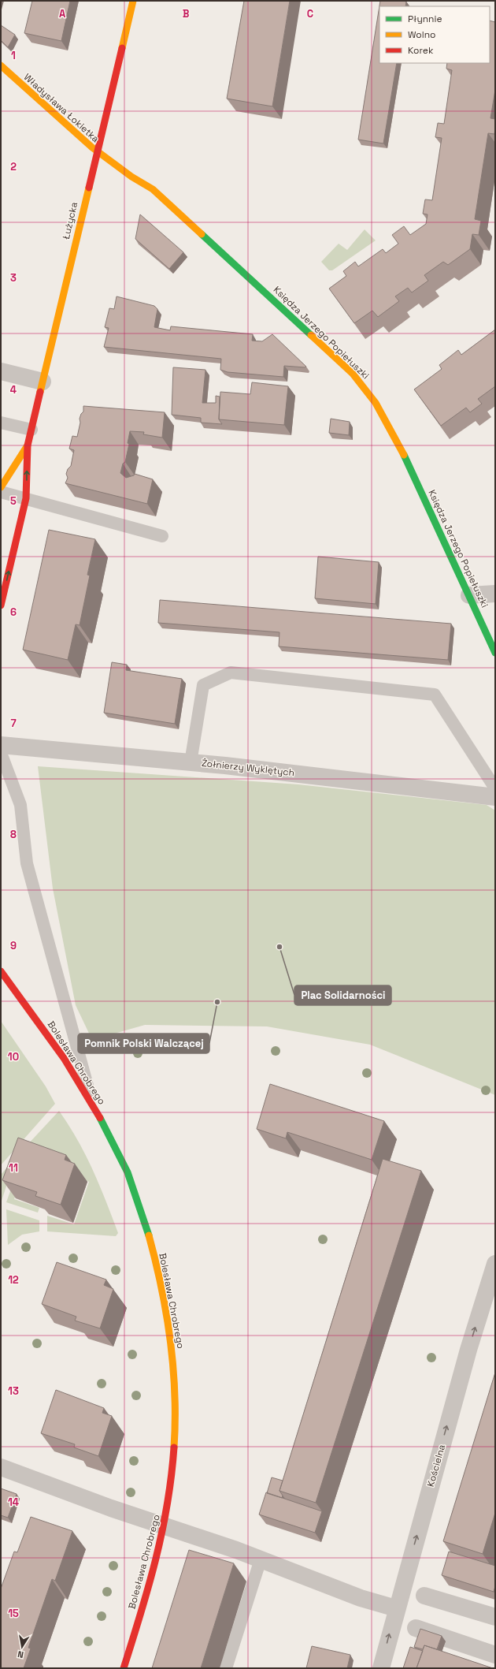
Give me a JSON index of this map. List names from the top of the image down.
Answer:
{
  "streets": {
    "street": [
      "Władysława Łokietka",
      "Łużycka",
      "Księdza Jerzego Popiełuszki",
      "Żołnierzy Wyklętych",
      "Bolesława Chrobrego",
      "Kościelna"
    ]
  },
  "crossings": [
    ["Władysława Łokietka", "Łużycka"],
    ["Władysława Łokietka", "Księdza Jerzego Popiełuszki"],
    ["Łużycka", "Księdza Jerzego Popiełuszki"]
  ],
  "one_way": ["Kościelna"],
  "places": ["Plac Solidarności", "Pomnik Polski Walczącej"],
  "legend": ["Płynnie", "Wolno", "Korek"],
  "north": "bottom",
  "grid": {
    "columns": ["A", "B", "C"],
    "rows": [
      "1",
      "2",
      "3",
      "4",
      "5",
      "6",
      "7",
      "8",
      "9",
      "10",
      "11",
      "12",
      "13",
      "14",
      "15"
    ]
  }
}
